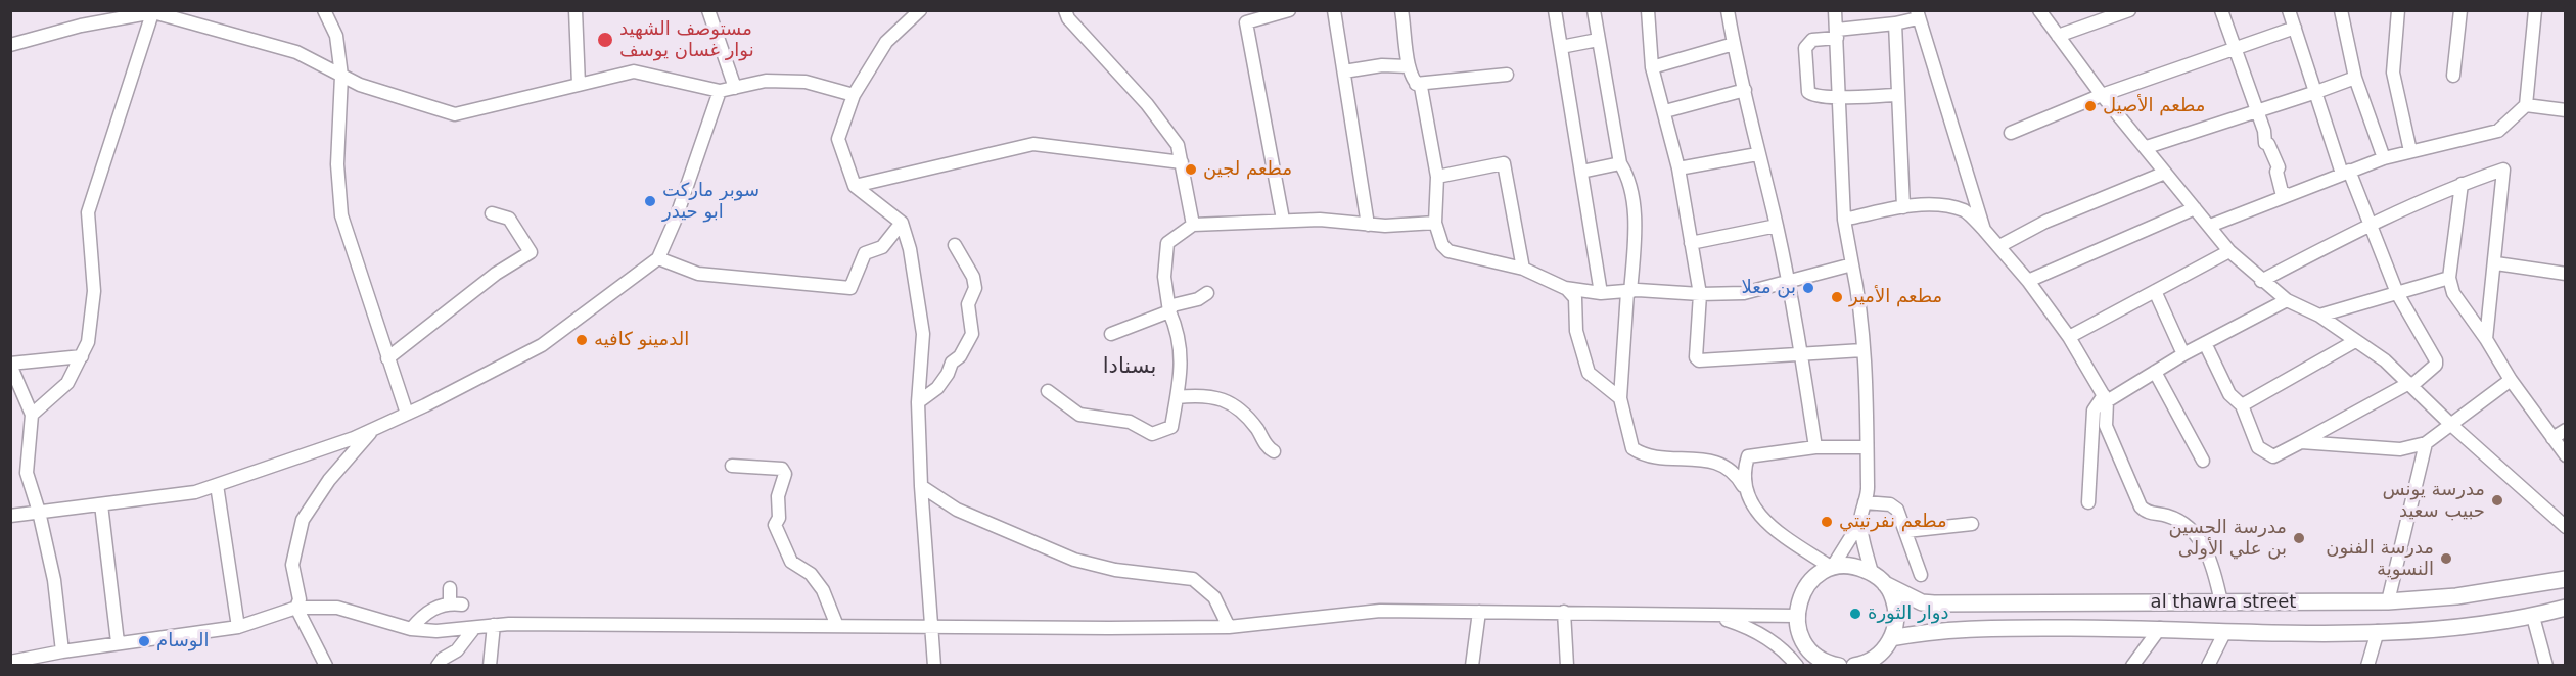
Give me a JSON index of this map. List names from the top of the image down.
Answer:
{
  "streets": {
    "main road": ["al thawra street"]
  },
  "districts": ["بسنادا"],
  "places": [
    "مستوصف الشهيد نوار غسان يوسف",
    "مطعم الأصيل",
    "مطعم لجين",
    "سوبر ماركت ابو حيدر",
    "بن معلا",
    "مطعم الأمير",
    "الدمينو كافيه",
    "مدرسة يونس حبيب سعيد",
    "مطعم نفرتيتي",
    "مدرسة الحسين بن علي الأولى",
    "مدرسة الفنون النسوية",
    "دوار الثورة",
    "الوسام"
  ]
}
